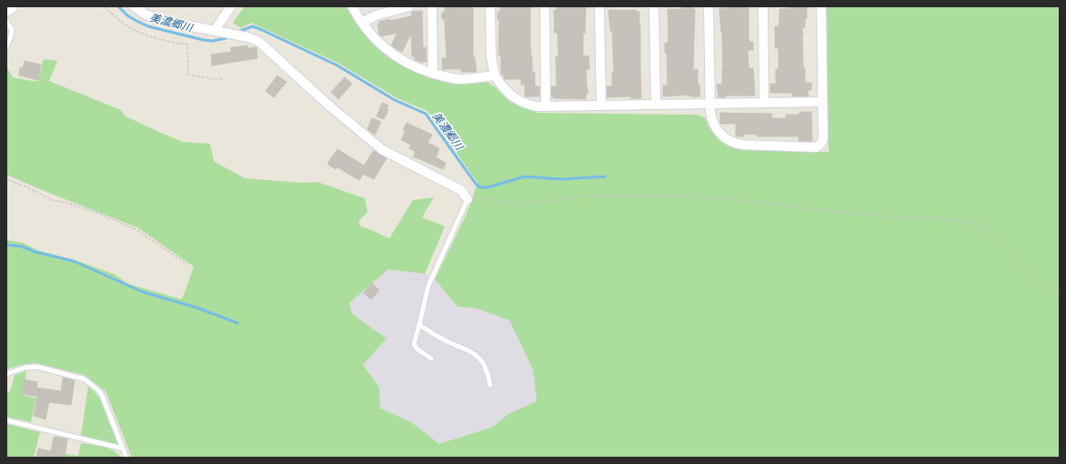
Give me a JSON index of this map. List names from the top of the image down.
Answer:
{
  "water": ["美濃郷川"]
}
